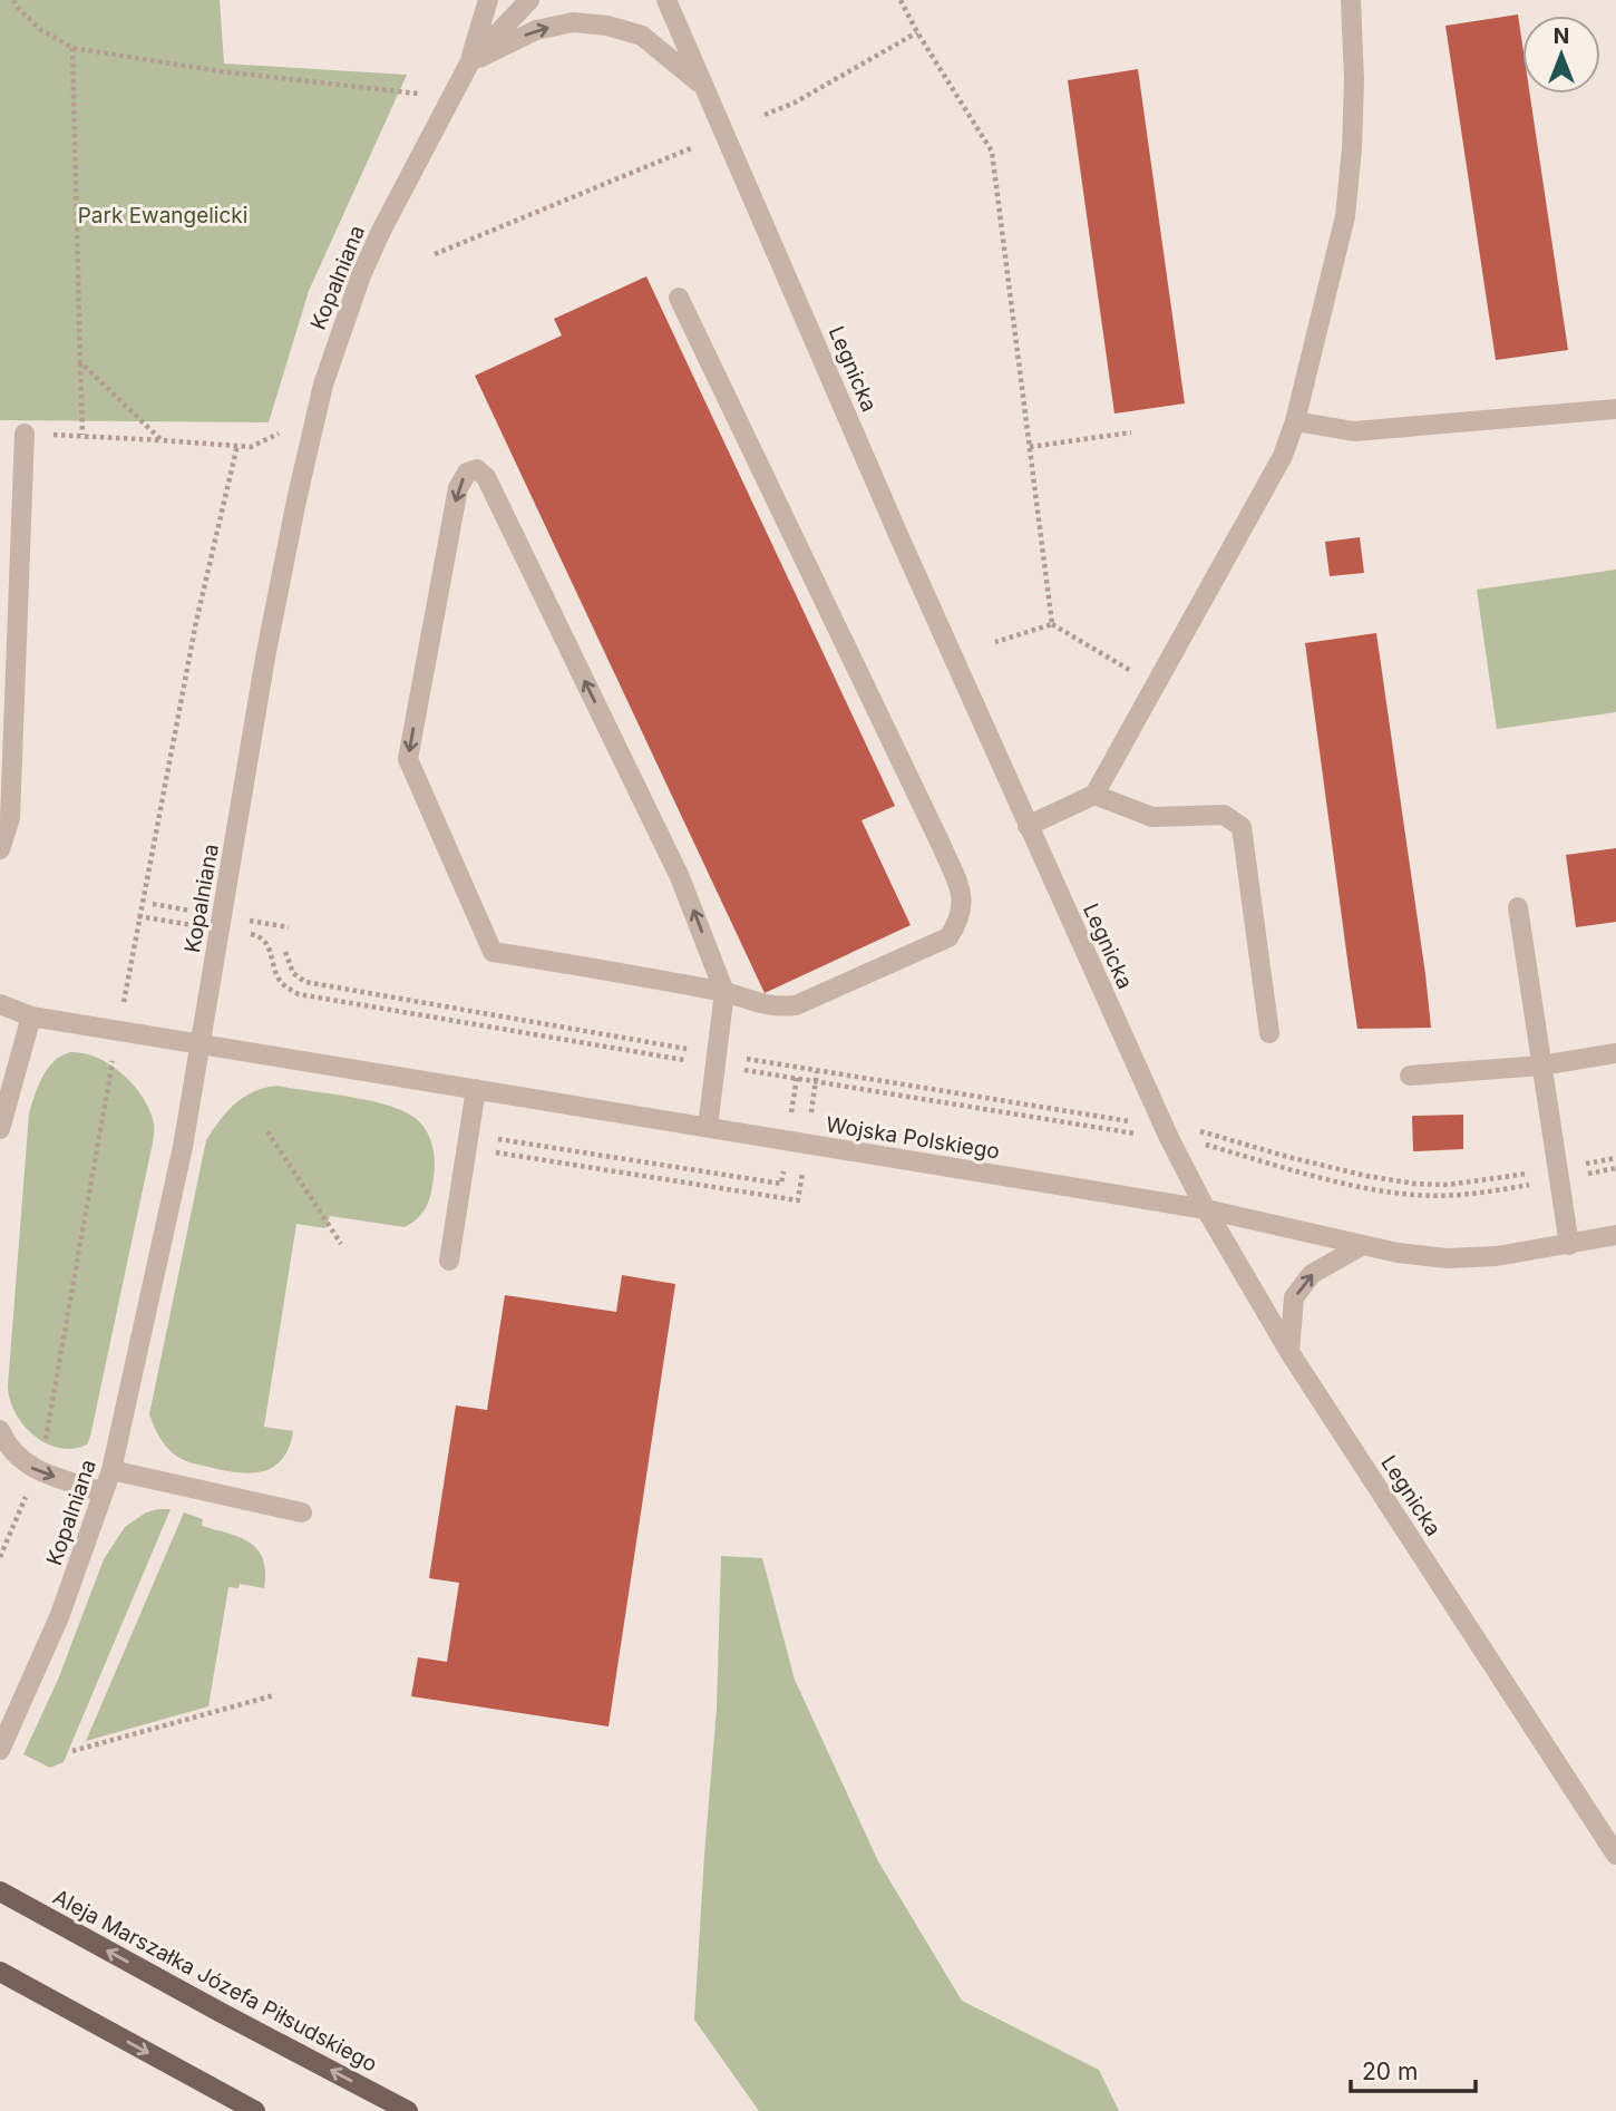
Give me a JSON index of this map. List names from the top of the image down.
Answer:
{
  "streets": {
    "main road": ["Aleja Marszałka Józefa Piłsudskiego"],
    "street": ["Kopalniana", "Legnicka", "Wojska Polskiego"]
  },
  "crossings": [
    ["Kopalniana", "Wojska Polskiego"],
    ["Legnicka", "Wojska Polskiego"]
  ],
  "parks": ["Park Ewangelicki"],
  "scale_bar": "20 m",
  "north": "top"
}
